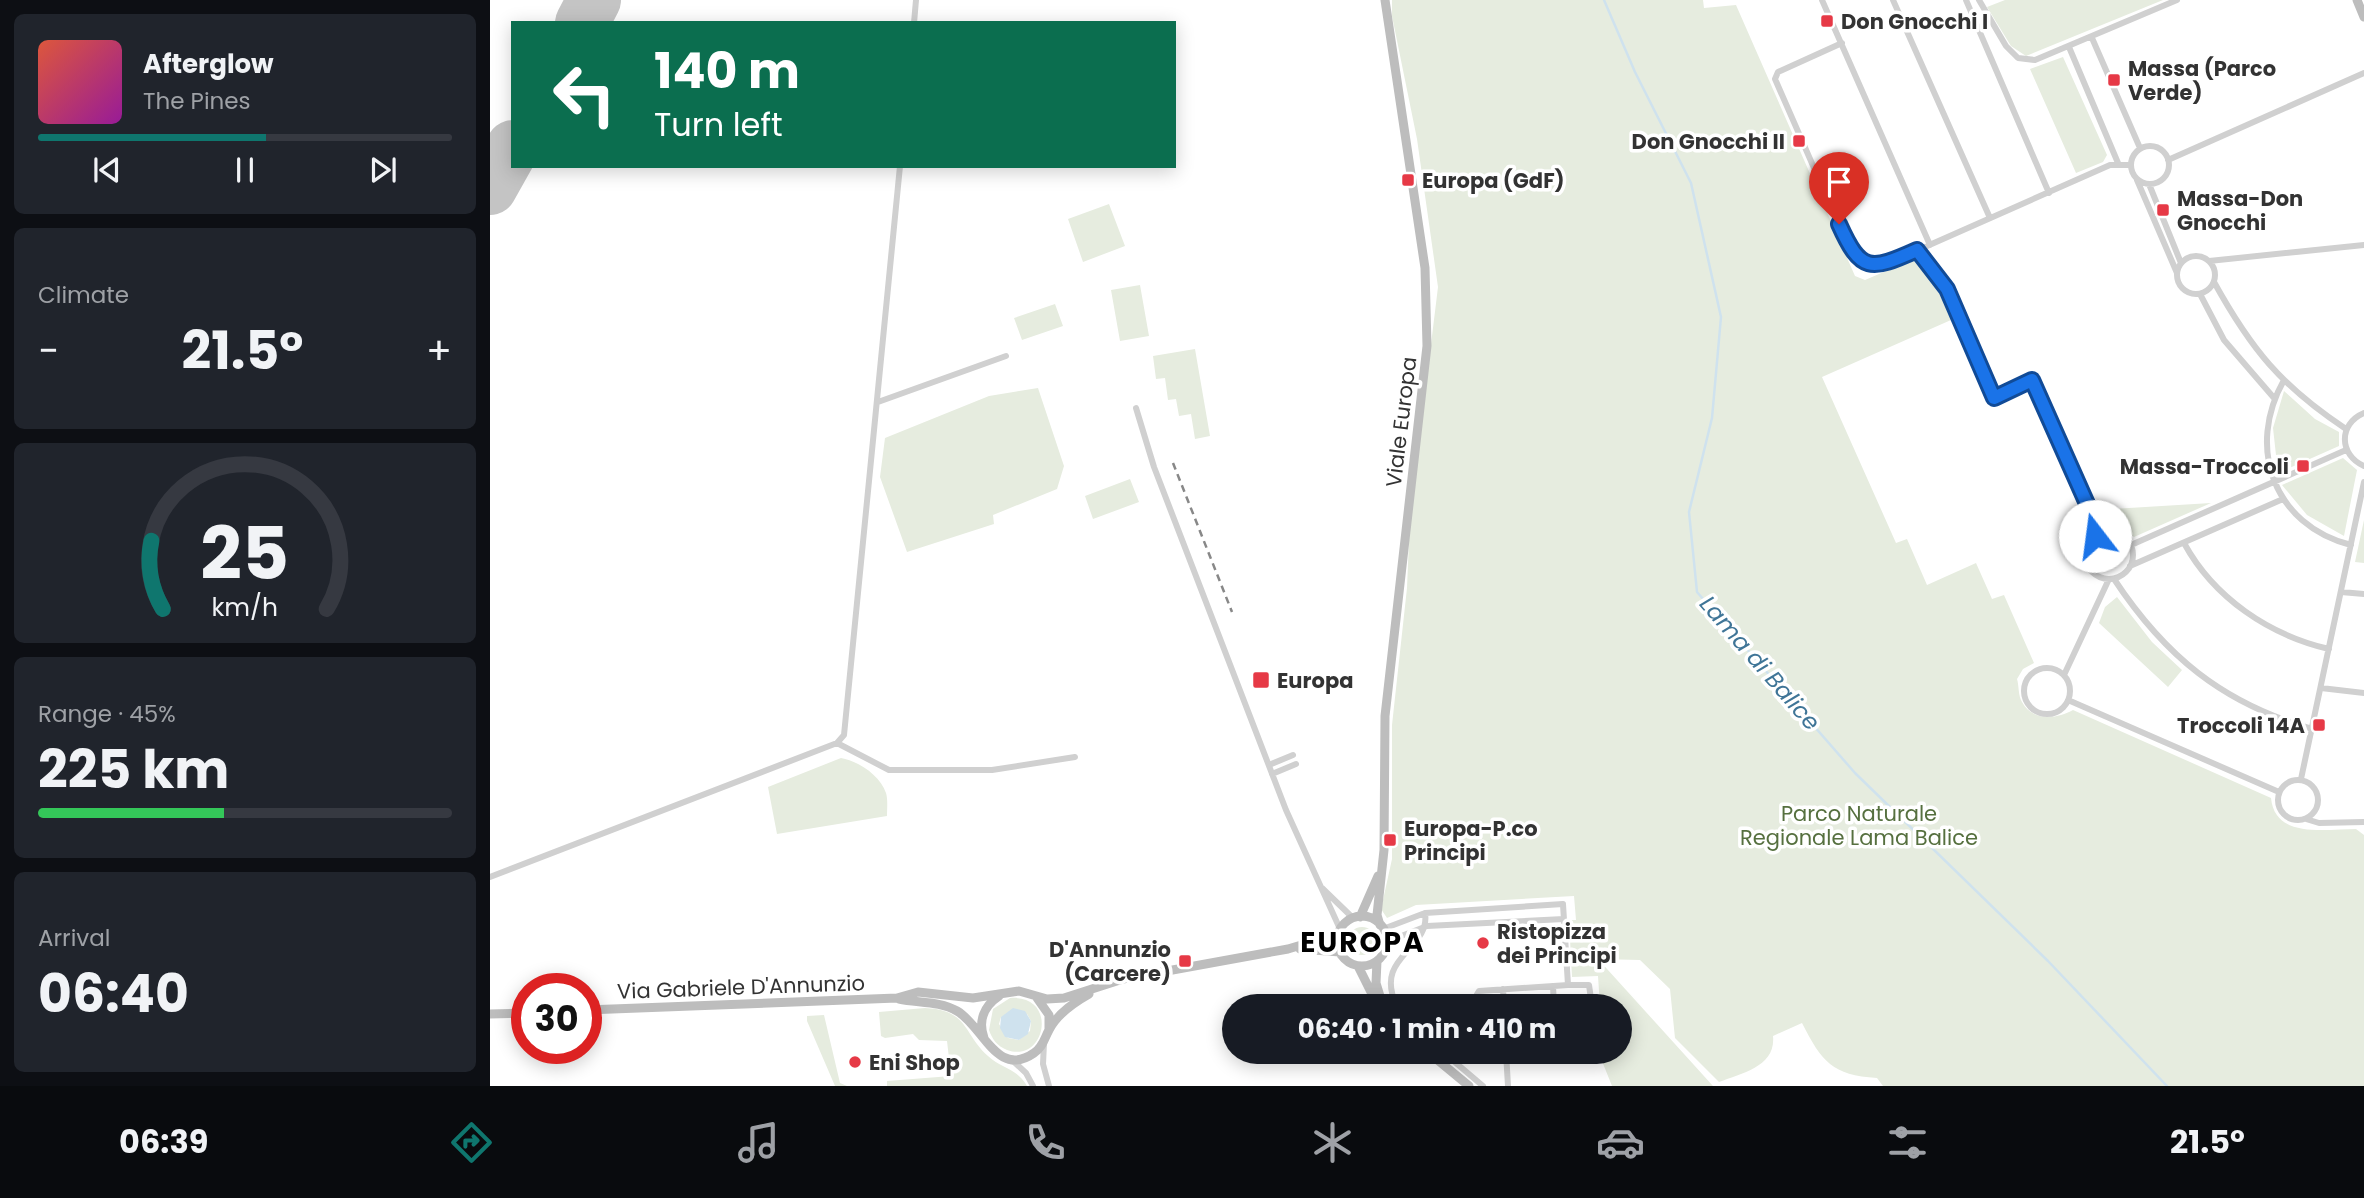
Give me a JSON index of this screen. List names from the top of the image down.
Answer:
{
  "streets": {
    "main road": ["Viale Europa", "Via Gabriele D'Annunzio"]
  },
  "districts": ["EUROPA"],
  "water": ["Lama di Balice"],
  "parks": ["Parco Naturale Regionale Lama Balice"],
  "places": {
    "transit": [
      "Don Gnocchi I",
      "Massa (Parco Verde)",
      "Don Gnocchi II",
      "Europa (GdF)",
      "Massa-Don Gnocchi",
      "Massa-Troccoli",
      "Europa",
      "Troccoli 14A",
      "Europa-P.co Principi",
      "D'Annunzio (Carcere)"
    ],
    "other": ["Ristopizza dei Principi", "Eni Shop"]
  },
  "page": {
    "turn": ["140 m", "Turn left"],
    "song": ["Afterglow", "The Pines"],
    "tile": [
      "Climate",
      ["Range · 45%", "225 km"],
      ["Arrival", "06:40"]
    ],
    "heat": ["−", "21.5°", "+"],
    "limit": "30",
    "trip": "06:40 · 1 min · 410 m",
    "tabs": ["06:39", "21.5°"],
    "gauge": ["25", "km/h"]
  }
}
